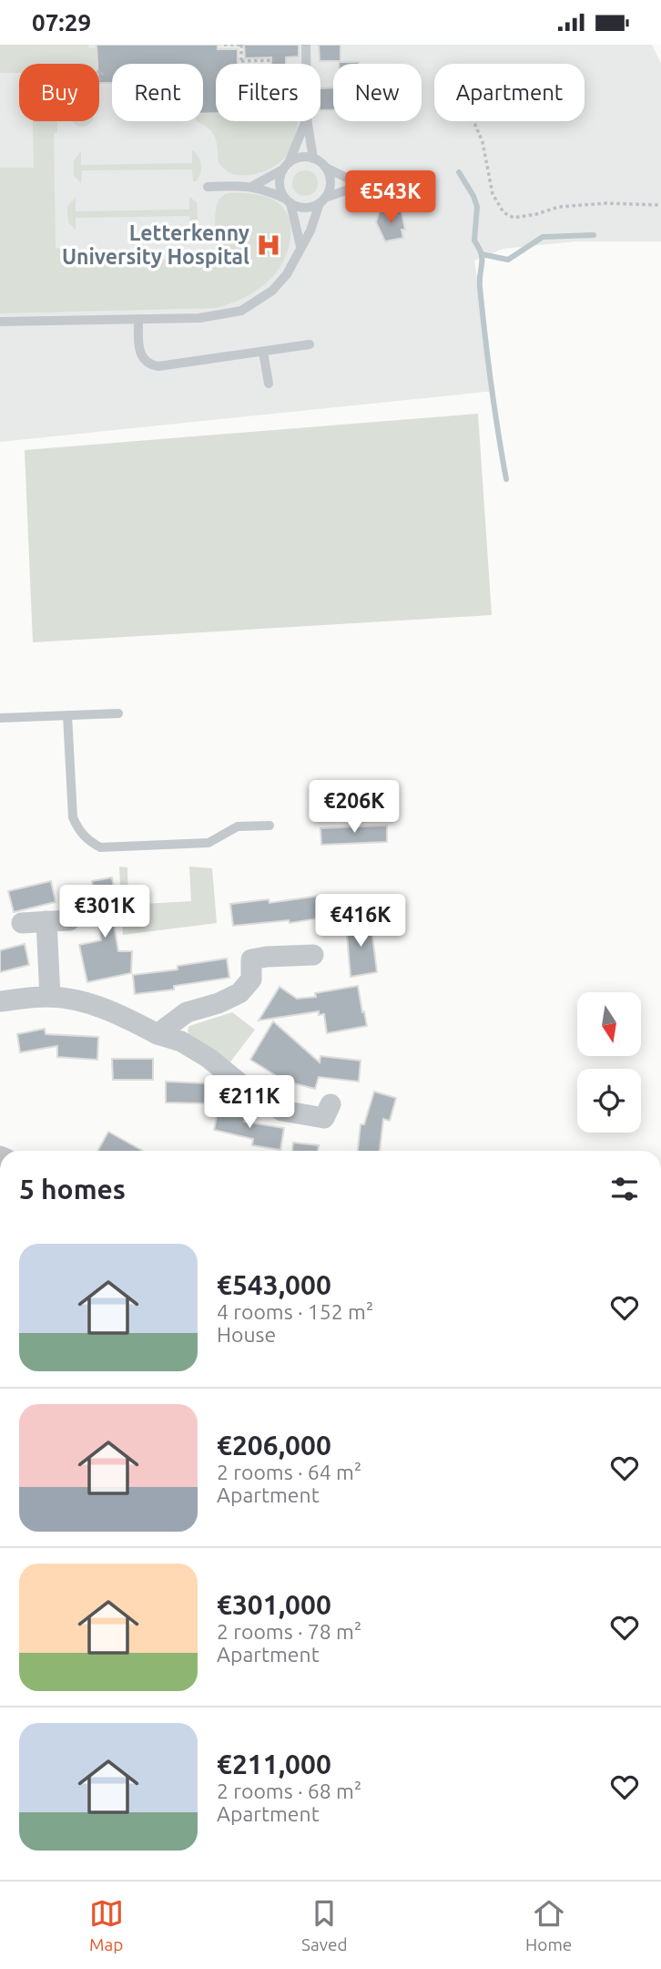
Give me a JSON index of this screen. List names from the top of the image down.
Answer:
{
  "places": {
    "hospital": ["Letterkenny University Hospital"]
  },
  "north": "bottom",
  "page": {
    "status": "07:29",
    "chip": [
      "Buy",
      "Rent",
      "Filters",
      "New",
      "Apartment"
    ],
    "price": [
      "€543K",
      "€206K",
      "€301K",
      "€416K",
      "€211K"
    ],
    "heading": "5 homes",
    "list": [
      {
        "name": "€543,000",
        "note": "4 rooms · 152 m² · House"
      },
      {
        "name": "€206,000",
        "note": "2 rooms · 64 m² · Apartment"
      },
      {
        "name": "€301,000",
        "note": "2 rooms · 78 m² · Apartment"
      },
      {
        "name": "€211,000",
        "note": "2 rooms · 68 m² · Apartment"
      }
    ],
    "tabs": ["Map", "Saved", "Home"]
  }
}
